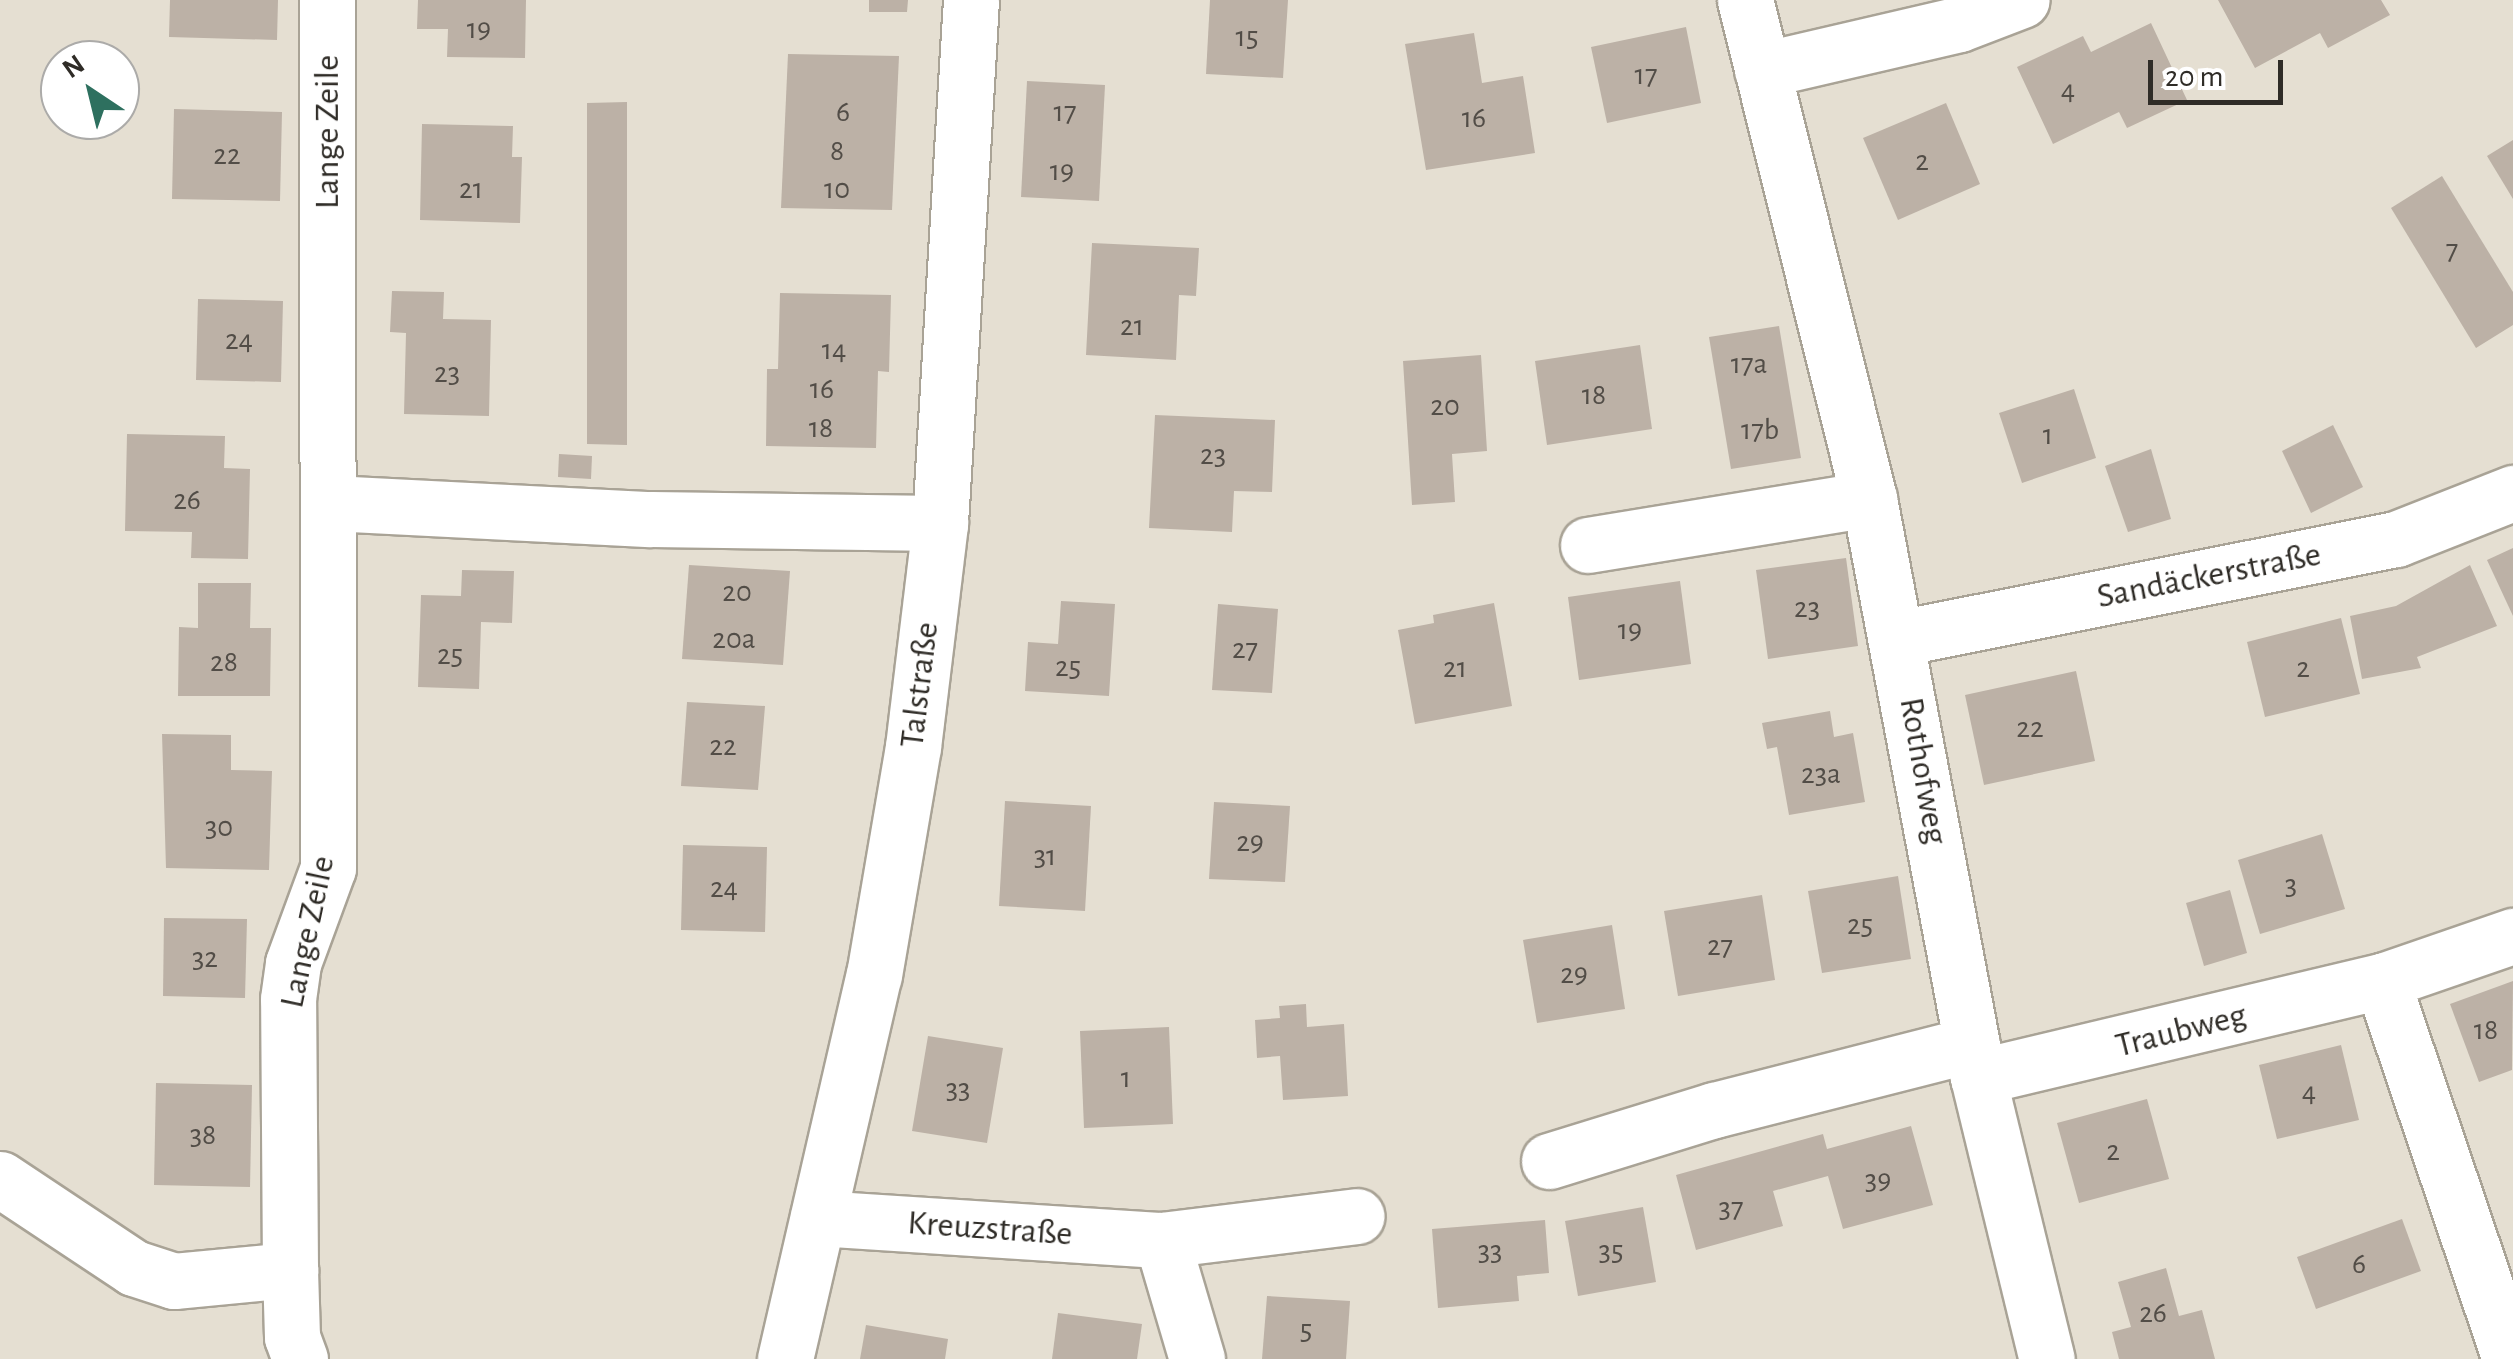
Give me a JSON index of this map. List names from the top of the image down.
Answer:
{
  "streets": {
    "street": [
      "Lange Zeile",
      "Sandäckerstraße",
      "Talstraße",
      "Rothofweg",
      "Traubweg",
      "Kreuzstraße"
    ]
  },
  "crossings": [
    ["Sandäckerstraße", "Rothofweg"],
    ["Talstraße", "Kreuzstraße"],
    ["Rothofweg", "Traubweg"]
  ],
  "house_numbers": [
    "19",
    "15",
    "17",
    "4",
    "6",
    "17",
    "16",
    "8",
    "22",
    "2",
    "19",
    "21",
    "10",
    "7",
    "21",
    "24",
    "14",
    "17a",
    "23",
    "16",
    "18",
    "20",
    "18",
    "17b",
    "1",
    "23",
    "26",
    "20",
    "23",
    "19",
    "20a",
    "27",
    "25",
    "28",
    "25",
    "21",
    "2",
    "22",
    "22",
    "23a",
    "30",
    "29",
    "31",
    "3",
    "24",
    "25",
    "27",
    "32",
    "29",
    "18",
    "1",
    "33",
    "4",
    "38",
    "2",
    "39",
    "37",
    "33",
    "35",
    "6",
    "26",
    "5"
  ],
  "scale_bar": "20 m",
  "north": "top left"
}
